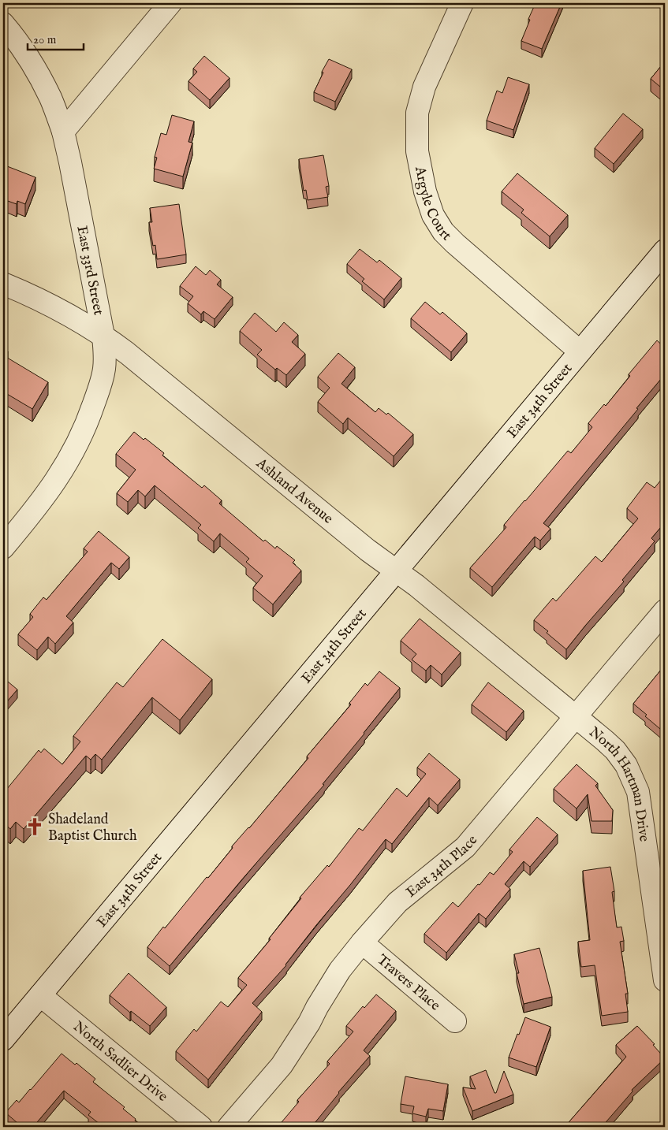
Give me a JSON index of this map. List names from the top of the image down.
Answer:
{
  "streets": {
    "street": [
      "Argyle Court",
      "East 33rd Street",
      "East 34th Street",
      "Ashland Avenue",
      "North Hartman Drive",
      "East 34th Place",
      "Travers Place",
      "North Sadlier Drive"
    ]
  },
  "crossings": [
    ["Argyle Court", "East 34th Street"],
    ["East 33rd Street", "Ashland Avenue"],
    ["East 34th Street", "Ashland Avenue"],
    ["East 34th Street", "North Sadlier Drive"],
    ["Ashland Avenue", "North Hartman Drive"],
    ["Ashland Avenue", "East 34th Place"],
    ["North Hartman Drive", "East 34th Place"],
    ["East 34th Place", "Travers Place"]
  ],
  "places": {
    "church": ["Shadeland Baptist Church"]
  },
  "scale_bar": "20 m"
}
